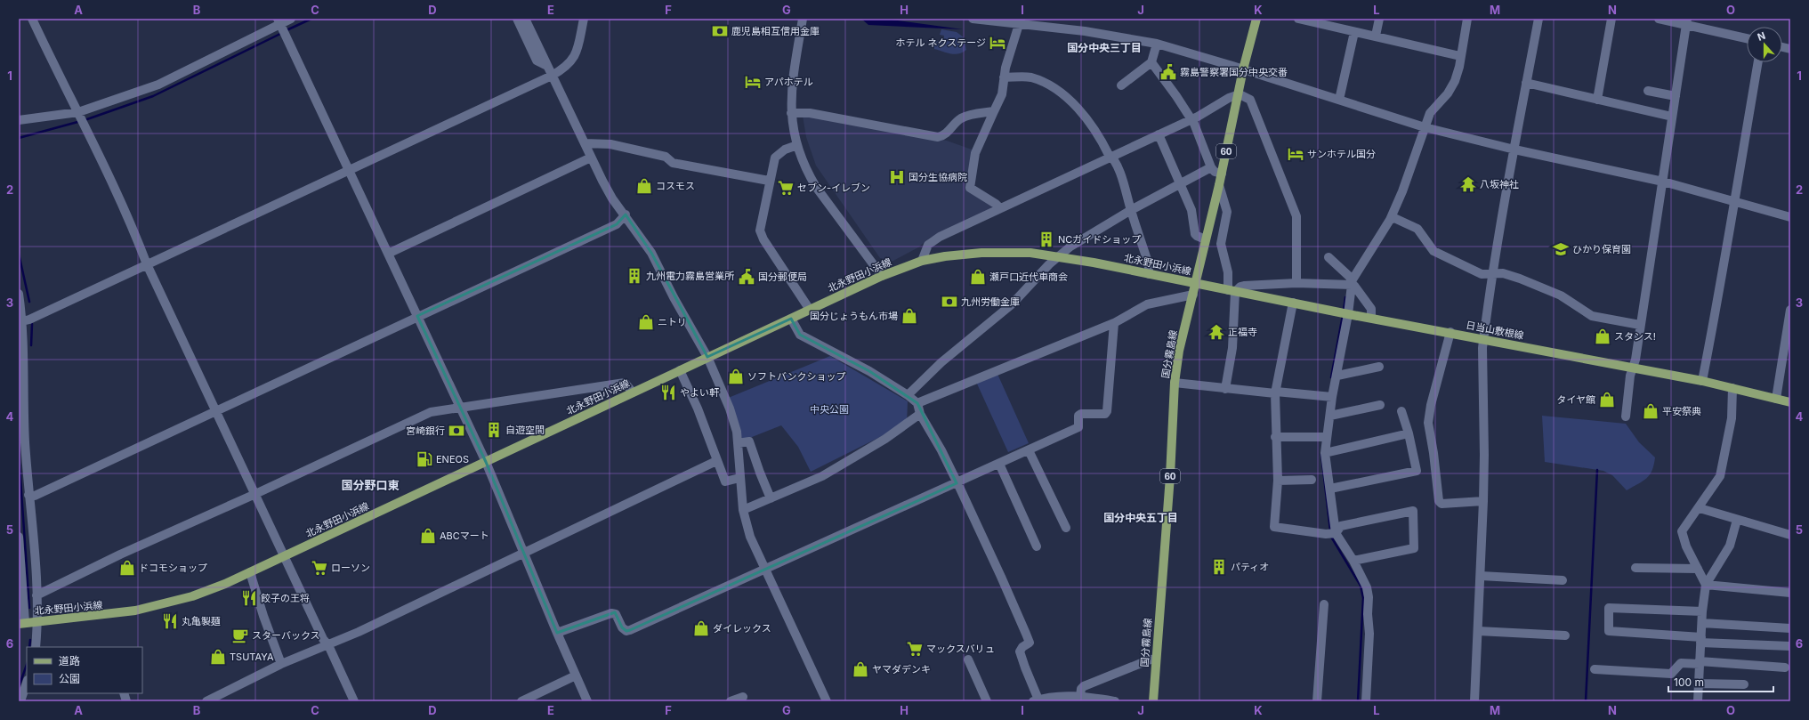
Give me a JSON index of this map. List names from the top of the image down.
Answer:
{
  "streets": {
    "main road": [
      "60",
      "北永野田小浜線",
      "日当山敷根線",
      "国分霧島線"
    ]
  },
  "crossings": [
    ["北永野田小浜線", "日当山敷根線"],
    ["北永野田小浜線", "国分霧島線"],
    ["日当山敷根線", "国分霧島線"]
  ],
  "districts": ["国分中央三丁目", "国分野口東", "国分中央五丁目"],
  "parks": ["中央公園"],
  "places": {
    "bank": ["鹿児島相互信用金庫", "九州労働金庫", "宮崎銀行"],
    "hotel": ["ホテル ネクステージ", "アパホテル", "サンホテル国分"],
    "public building": ["霧島警察署国分中央交番", "国分郵便局"],
    "hospital": ["国分生協病院"],
    "temple": ["八坂神社", "正福寺"],
    "shop": [
      "コスモス",
      "瀬戸口近代車商会",
      "国分じょうもん市場",
      "ニトリ",
      "スタンス!",
      "ソフトバンクショップ",
      "タイヤ館",
      "平安祭典",
      "ABCマート",
      "ドコモショップ",
      "ダイレックス",
      "TSUTAYA",
      "ヤマダデンキ"
    ],
    "supermarket": ["セブン-イレブン", "ローソン", "マックスバリュ"],
    "building": [
      "NCガイドショップ",
      "九州電力霧島営業所",
      "自遊空間",
      "パティオ"
    ],
    "school or university": ["ひかり保育園"],
    "restaurant": ["やよい軒", "餃子の王将", "丸亀製麺"],
    "fuel station": ["ENEOS"],
    "cafe": ["スターバックス"]
  },
  "legend": ["道路", "公園"],
  "scale_bar": "100 m",
  "north": "top",
  "grid": {
    "columns": [
      "A",
      "B",
      "C",
      "D",
      "E",
      "F",
      "G",
      "H",
      "I",
      "J",
      "K",
      "L",
      "M",
      "N",
      "O"
    ],
    "rows": [
      "1",
      "2",
      "3",
      "4",
      "5",
      "6"
    ]
  }
}
